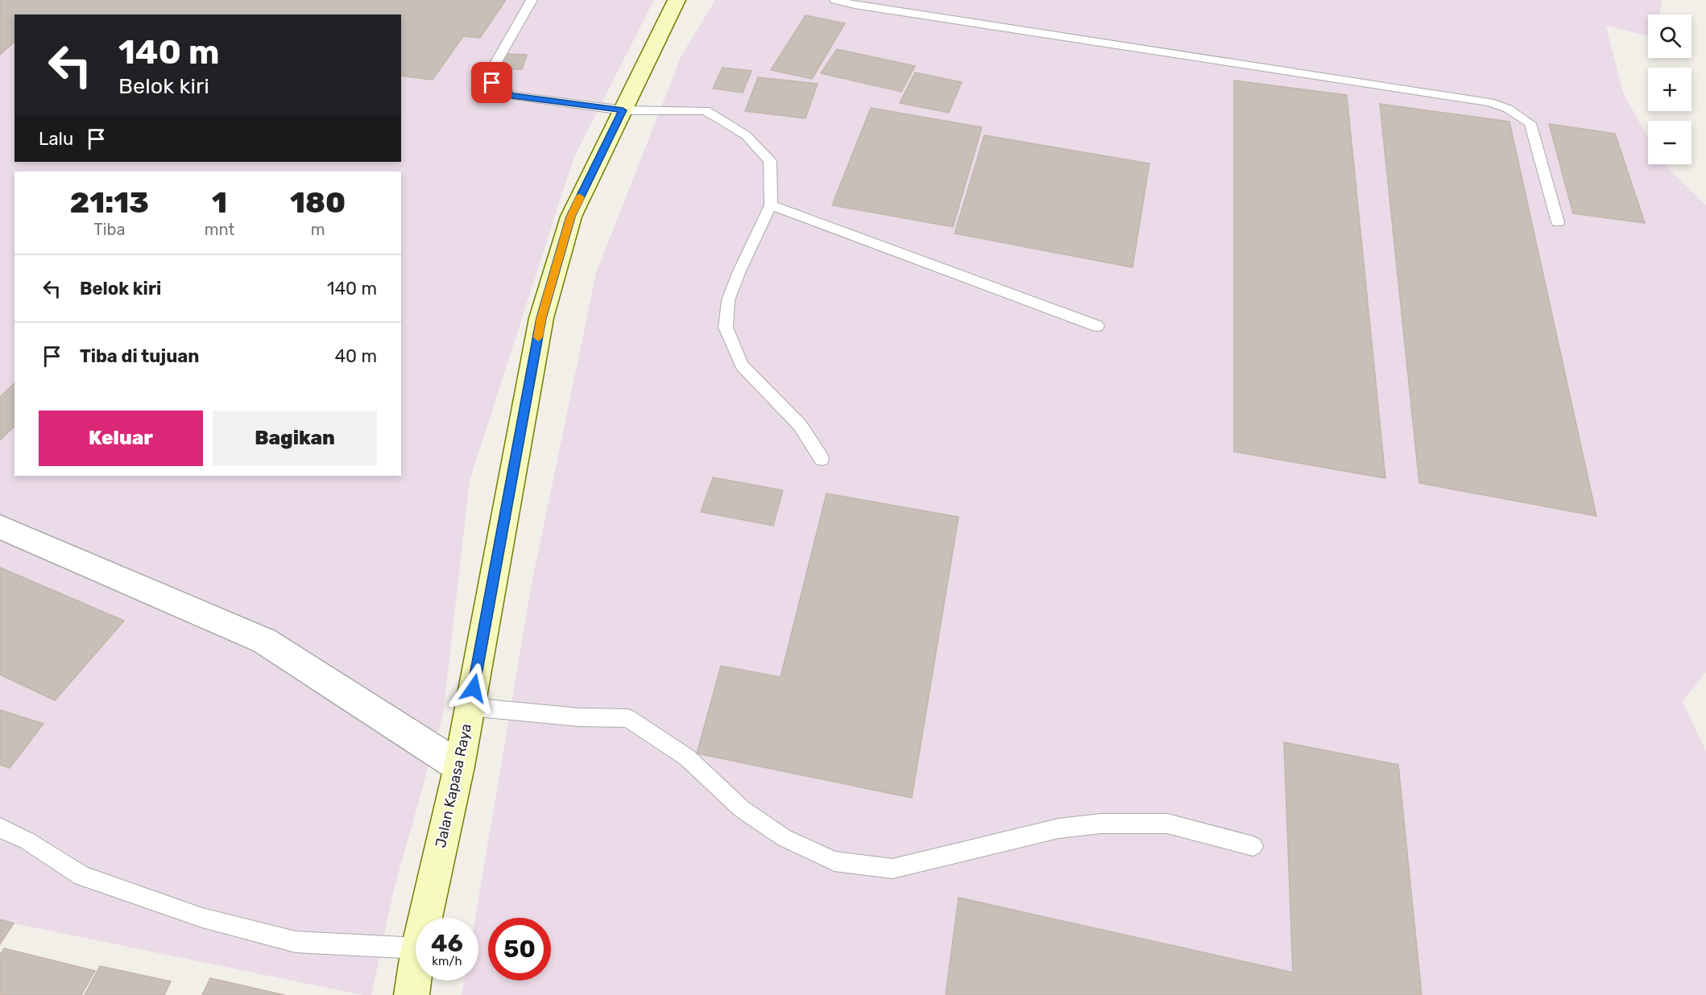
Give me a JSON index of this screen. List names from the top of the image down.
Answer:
{
  "streets": {
    "main road": ["Jalan Kapasa Raya"]
  },
  "page": {
    "map_buttons": ["+", "−"],
    "turn": ["140 m", "Belok kiri"],
    "then": "Lalu",
    "eta": [
      "21:13",
      "Tiba",
      "1",
      "mnt",
      "180",
      "m"
    ],
    "list": [
      {
        "name": "Belok kiri",
        "value": "140 m"
      },
      {
        "name": "Tiba di tujuan",
        "value": "40 m"
      }
    ],
    "buttons": ["Keluar", "Bagikan"],
    "speed": "46 km/h",
    "limit": "50"
  }
}
